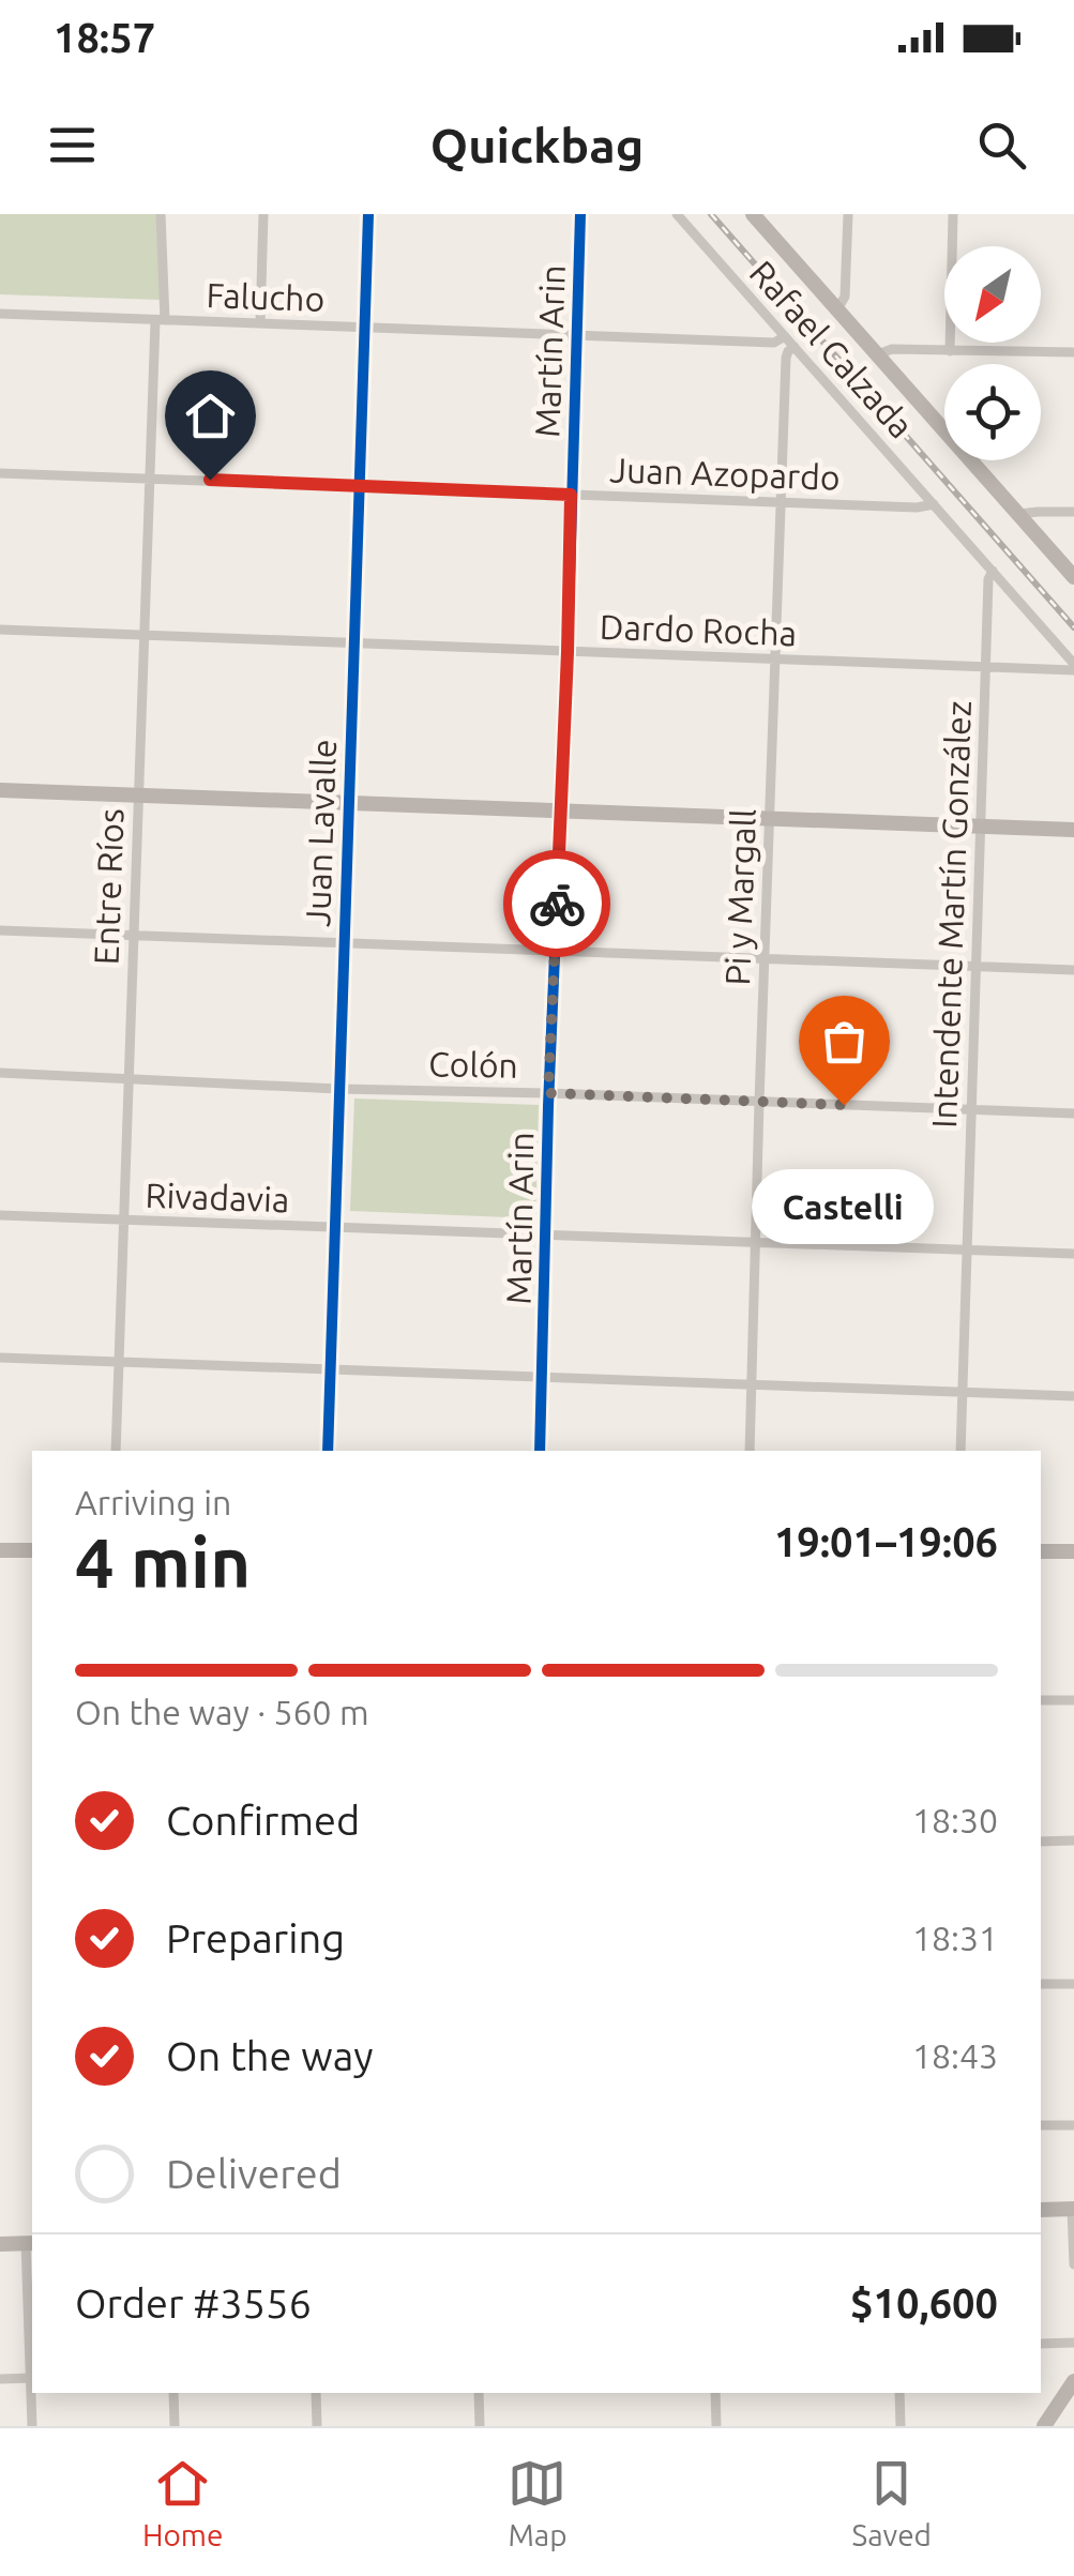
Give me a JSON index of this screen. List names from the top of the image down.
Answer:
{
  "streets": {
    "street": [
      "Falucho",
      "Rafael Calzada",
      "Martín Arin",
      "Juan Azopardo",
      "Dardo Rocha",
      "Juan Lavalle",
      "Entre Ríos",
      "Pi y Margall",
      "Intendente Martín González",
      "Colón",
      "Rivadavia"
    ]
  },
  "crossings": [
    ["Falucho", "Rafael Calzada"],
    ["Falucho", "Martín Arin"],
    ["Falucho", "Juan Lavalle"],
    ["Falucho", "Entre Ríos"],
    ["Rafael Calzada", "Juan Azopardo"],
    ["Rafael Calzada", "Dardo Rocha"],
    ["Rafael Calzada", "Pi y Margall"],
    ["Rafael Calzada", "Intendente Martín González"],
    ["Martín Arin", "Juan Azopardo"],
    ["Martín Arin", "Dardo Rocha"],
    ["Martín Arin", "Colón"],
    ["Martín Arin", "Rivadavia"],
    ["Juan Azopardo", "Juan Lavalle"],
    ["Juan Azopardo", "Entre Ríos"],
    ["Juan Azopardo", "Pi y Margall"],
    ["Dardo Rocha", "Juan Lavalle"],
    ["Dardo Rocha", "Entre Ríos"],
    ["Dardo Rocha", "Pi y Margall"],
    ["Dardo Rocha", "Intendente Martín González"],
    ["Juan Lavalle", "Colón"],
    ["Juan Lavalle", "Rivadavia"],
    ["Entre Ríos", "Colón"],
    ["Entre Ríos", "Rivadavia"],
    ["Pi y Margall", "Colón"],
    ["Pi y Margall", "Rivadavia"],
    ["Intendente Martín González", "Colón"],
    ["Intendente Martín González", "Rivadavia"]
  ],
  "places": ["Castelli"],
  "north": "bottom left",
  "page": {
    "status": "18:57",
    "header": "Quickbag",
    "bubble": "Castelli",
    "heading": ["4 min", "Arriving in", "19:01–19:06"],
    "panel": ["Order #3556", "$10,600"],
    "bar": "On the way · 560 m",
    "list": [
      ["Confirmed", "18:30"],
      ["Preparing", "18:31"],
      ["On the way", "18:43"],
      "Delivered"
    ],
    "tabs": ["Home", "Map", "Saved"]
  }
}
